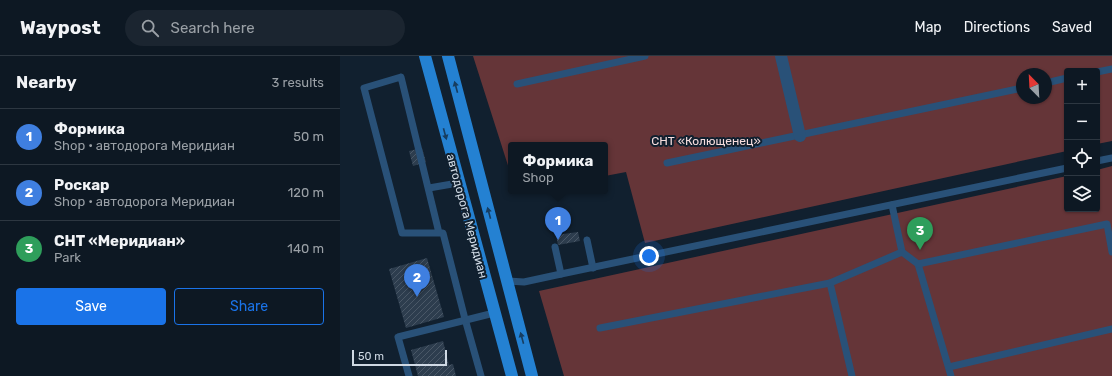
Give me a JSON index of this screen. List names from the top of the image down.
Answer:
{
  "streets": {
    "main road": ["автодорога Меридиан"]
  },
  "parks": ["СНТ «Колющенец»"],
  "scale_bar": "50 m",
  "north": "top left",
  "page": {
    "header": "Waypost",
    "search": "Search here",
    "nav": ["Map", "Directions", "Saved"],
    "heading": ["Nearby", "3 results"],
    "map_buttons": ["+", "−"],
    "list": [
      {
        "mark": "1",
        "name": "Формика",
        "note": "Shop · автодорога Меридиан",
        "value": "50 m"
      },
      {
        "mark": "2",
        "name": "Роскар",
        "note": "Shop · автодорога Меридиан",
        "value": "120 m"
      },
      {
        "mark": "3",
        "name": "СНТ «Меридиан»",
        "note": "Park",
        "value": "140 m"
      }
    ],
    "popup": ["Формика", "Shop"],
    "pins": ["1", "3", "2"],
    "buttons": ["Save", "Share"],
    "scale": "50 m"
  }
}
